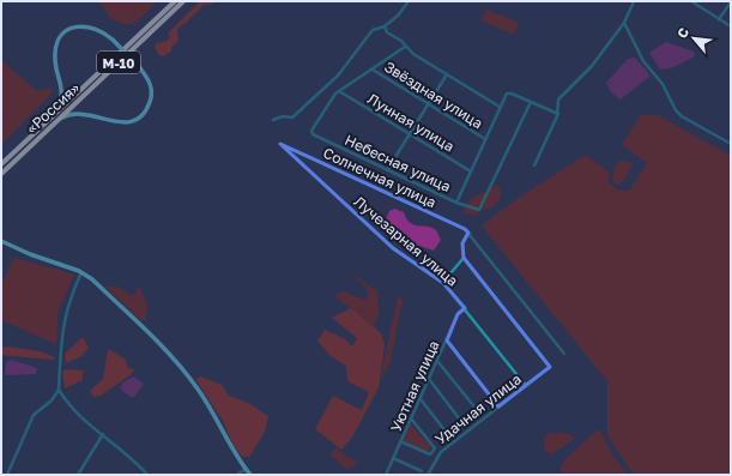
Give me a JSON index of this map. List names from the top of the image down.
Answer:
{
  "streets": {
    "highway": ["М-10", "«Россия»"],
    "street": [
      "Звёздная улица",
      "Лунная улица",
      "Небесная улица",
      "Солнечная улица",
      "Лучезарная улица",
      "Уютная улица",
      "Удачная улица"
    ]
  },
  "crossings": [
    ["Лунная улица", "Небесная улица"],
    ["Солнечная улица", "Лучезарная улица"],
    ["Лучезарная улица", "Уютная улица"],
    ["Лучезарная улица", "Удачная улица"]
  ],
  "north": "top left"
}
